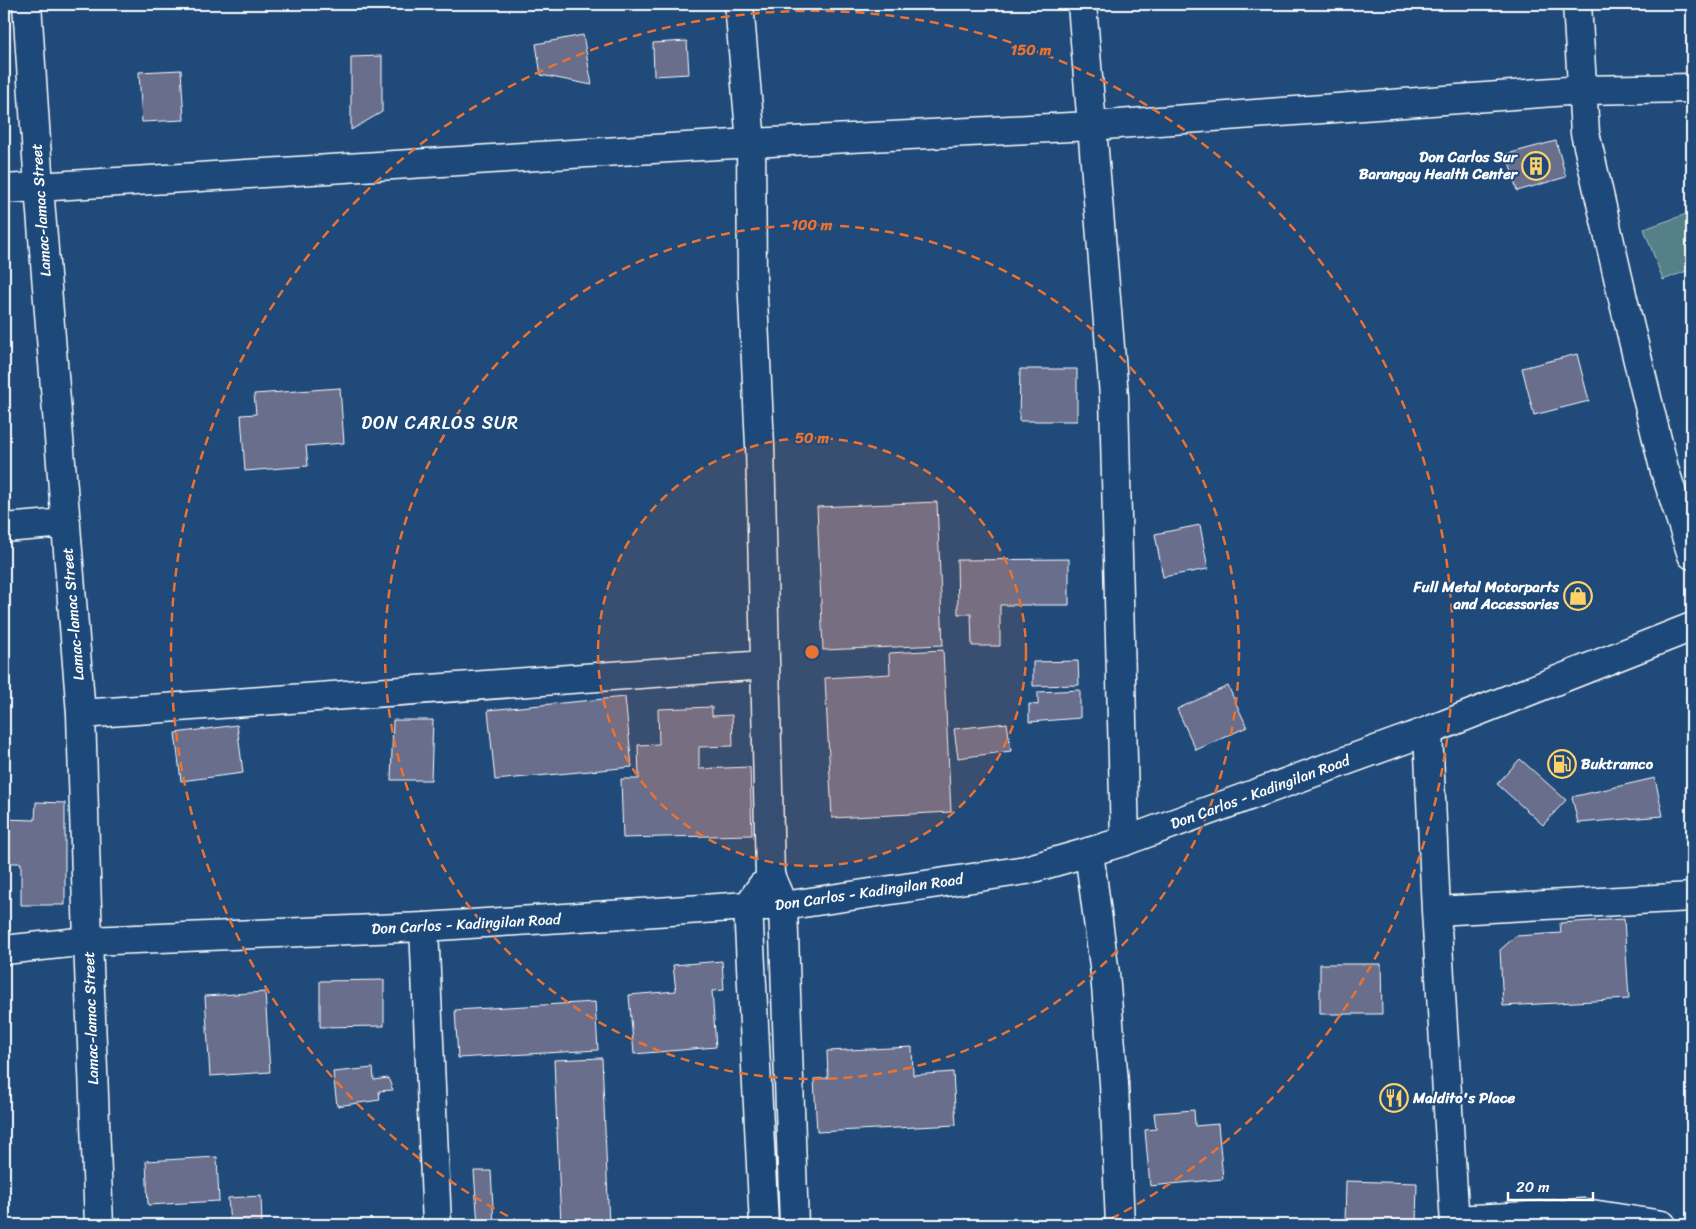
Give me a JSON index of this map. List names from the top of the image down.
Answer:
{
  "streets": {
    "street": ["Lamac-lamac Street", "Don Carlos - Kadingilan Road"]
  },
  "crossings": [
    ["Lamac-lamac Street", "Don Carlos - Kadingilan Road"]
  ],
  "districts": ["DON CARLOS SUR"],
  "places": {
    "building": ["Don Carlos Sur Barangay Health Center"],
    "shop": ["Full Metal Motorparts and Accessories"],
    "fuel station": ["Buktramco"],
    "restaurant": ["Maldito's Place"]
  },
  "scale_bar": "20 m",
  "rings": ["150 m", "100 m", "50 m"]
}
